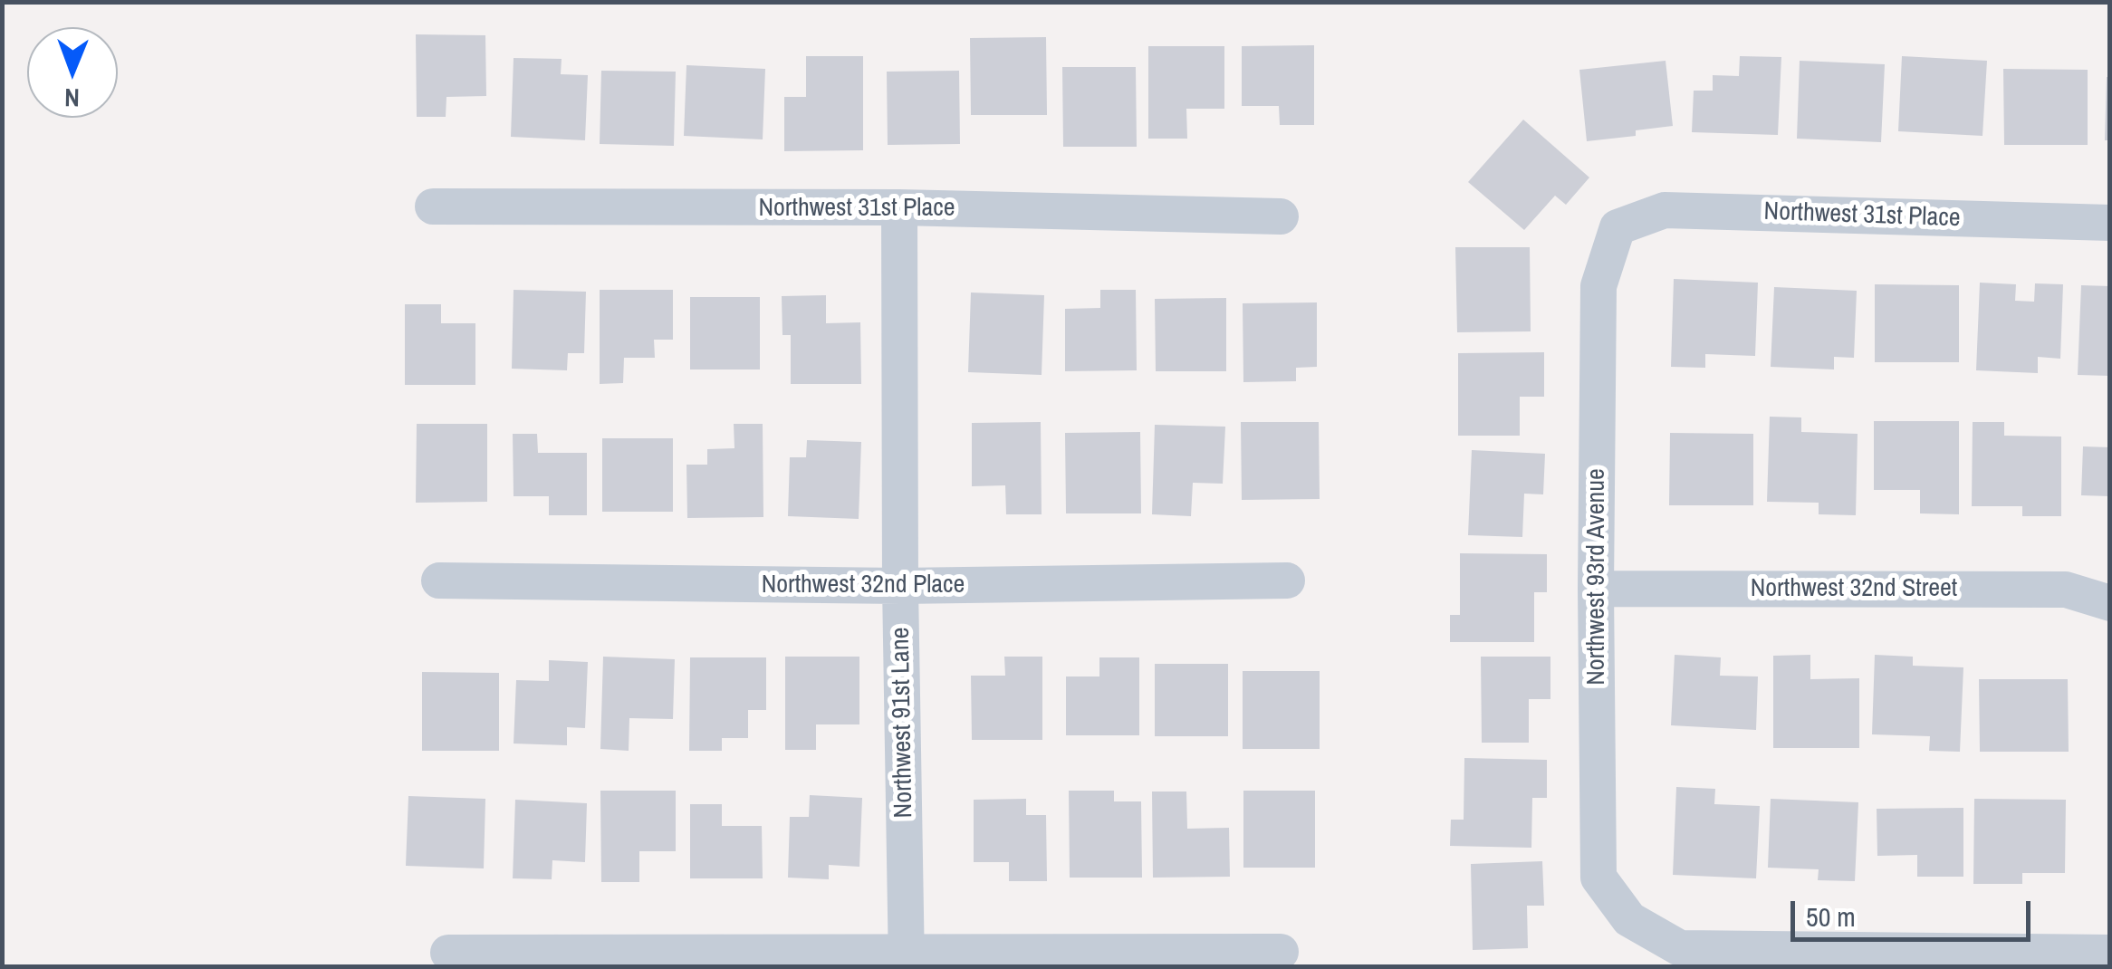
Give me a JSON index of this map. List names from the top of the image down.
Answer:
{
  "streets": {
    "street": [
      "Northwest 31st Place",
      "Northwest 93rd Avenue",
      "Northwest 32nd Place",
      "Northwest 32nd Street",
      "Northwest 91st Lane"
    ]
  },
  "crossings": [
    ["Northwest 31st Place", "Northwest 93rd Avenue"],
    ["Northwest 31st Place", "Northwest 91st Lane"],
    ["Northwest 93rd Avenue", "Northwest 32nd Street"],
    ["Northwest 32nd Place", "Northwest 91st Lane"]
  ],
  "scale_bar": "50 m",
  "north": "bottom"
}
